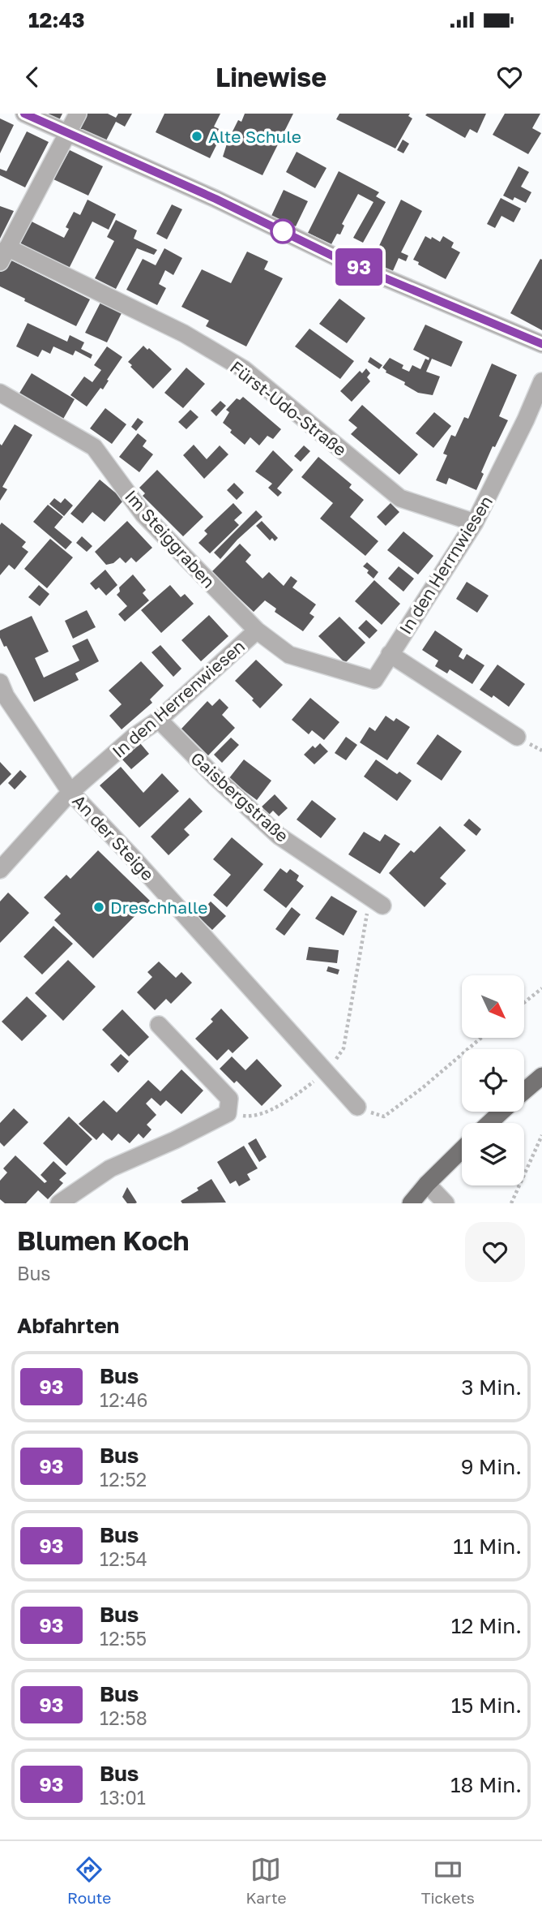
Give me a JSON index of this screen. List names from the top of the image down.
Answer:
{
  "streets": {
    "street": [
      "Fürst-Udo-Straße",
      "Im Steiggraben",
      "In den Herrnwiesen",
      "In den Herrenwiesen",
      "Gaisbergstraße",
      "An der Steige"
    ]
  },
  "crossings": [
    ["Fürst-Udo-Straße", "In den Herrnwiesen"],
    ["Im Steiggraben", "In den Herrenwiesen"],
    ["In den Herrnwiesen", "In den Herrenwiesen"],
    ["In den Herrenwiesen", "Gaisbergstraße"],
    ["In den Herrenwiesen", "An der Steige"]
  ],
  "places": ["Alte Schule", "Dreschhalle"],
  "lines": ["bus line 93"],
  "north": "bottom right",
  "page": {
    "status": "12:43",
    "header": "Linewise",
    "on_map": "93",
    "heading": [
      ["Blumen Koch", "Bus"],
      "Abfahrten"
    ],
    "list": [
      {
        "mark": "93",
        "name": "Bus",
        "note": "12:46",
        "value": "3 Min."
      },
      {
        "mark": "93",
        "name": "Bus",
        "note": "12:52",
        "value": "9 Min."
      },
      {
        "mark": "93",
        "name": "Bus",
        "note": "12:54",
        "value": "11 Min."
      },
      {
        "mark": "93",
        "name": "Bus",
        "note": "12:55",
        "value": "12 Min."
      },
      {
        "mark": "93",
        "name": "Bus",
        "note": "12:58",
        "value": "15 Min."
      },
      {
        "mark": "93",
        "name": "Bus",
        "note": "13:01",
        "value": "18 Min."
      }
    ],
    "tabs": ["Route", "Karte", "Tickets"]
  }
}
